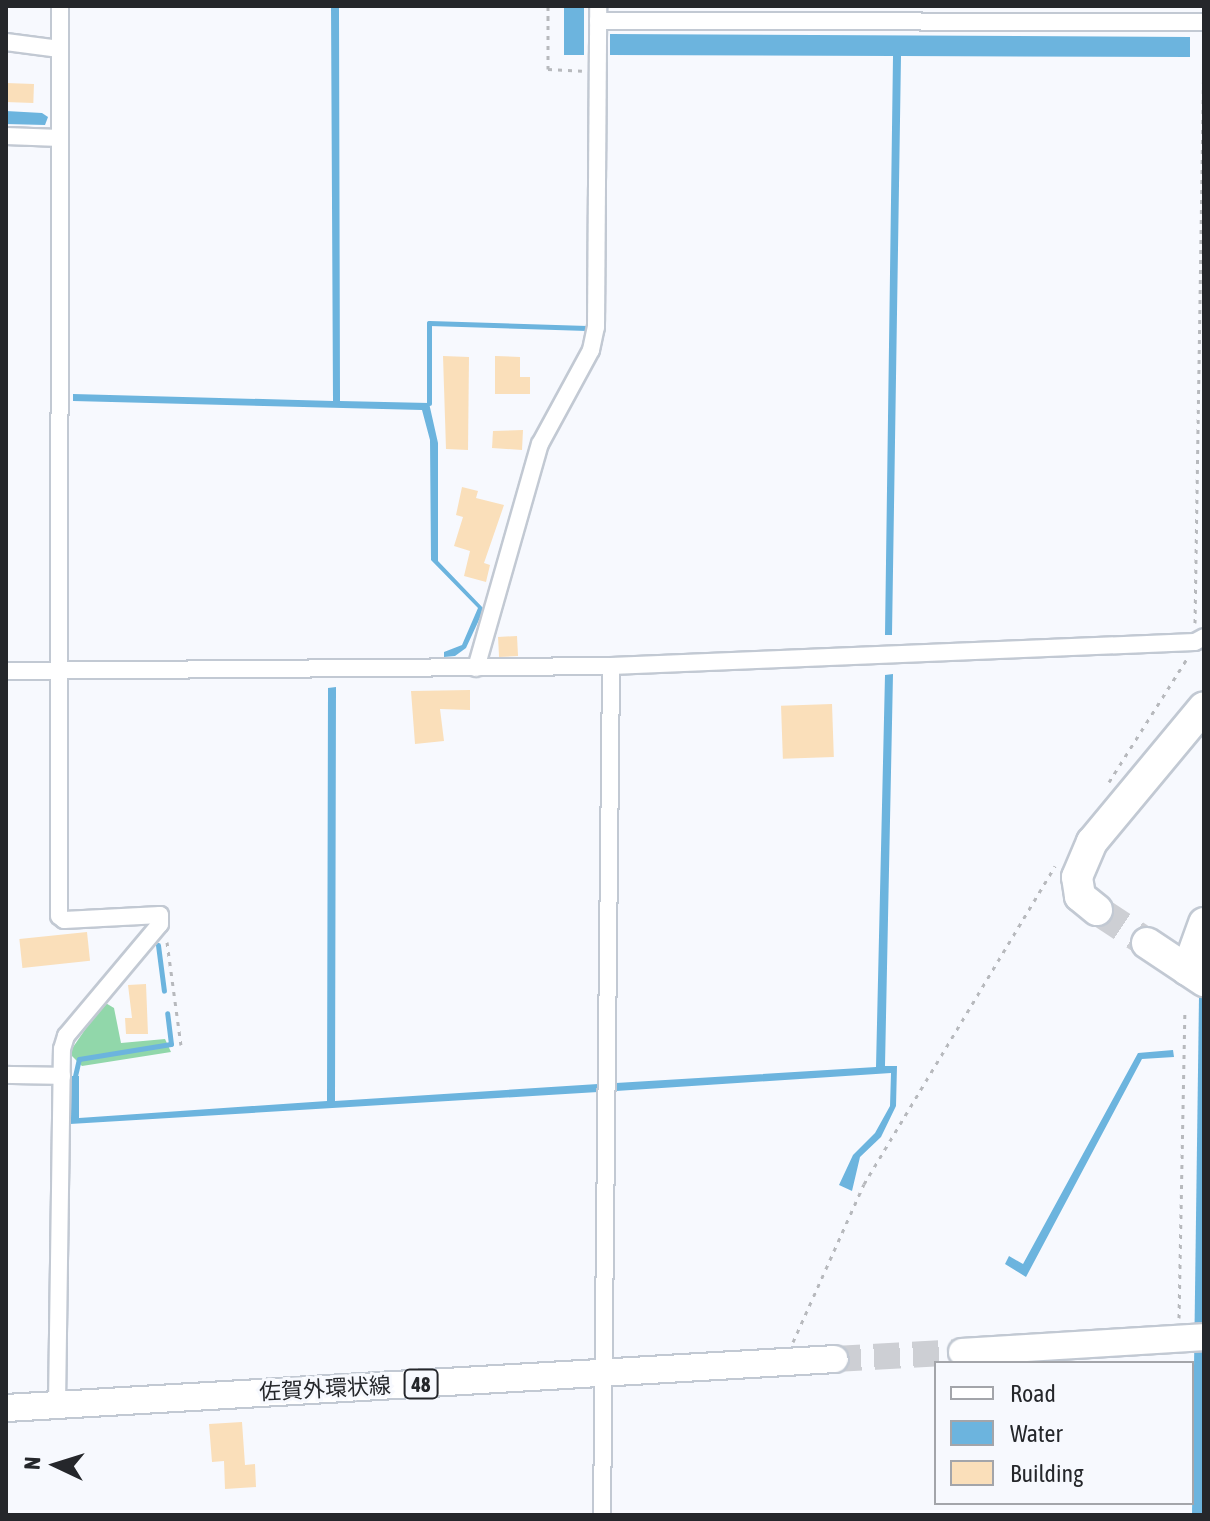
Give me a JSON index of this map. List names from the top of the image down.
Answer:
{
  "streets": {
    "main road": ["48", "佐賀外環状線"]
  },
  "legend": ["Road", "Water", "Building"],
  "north": "left"
}
